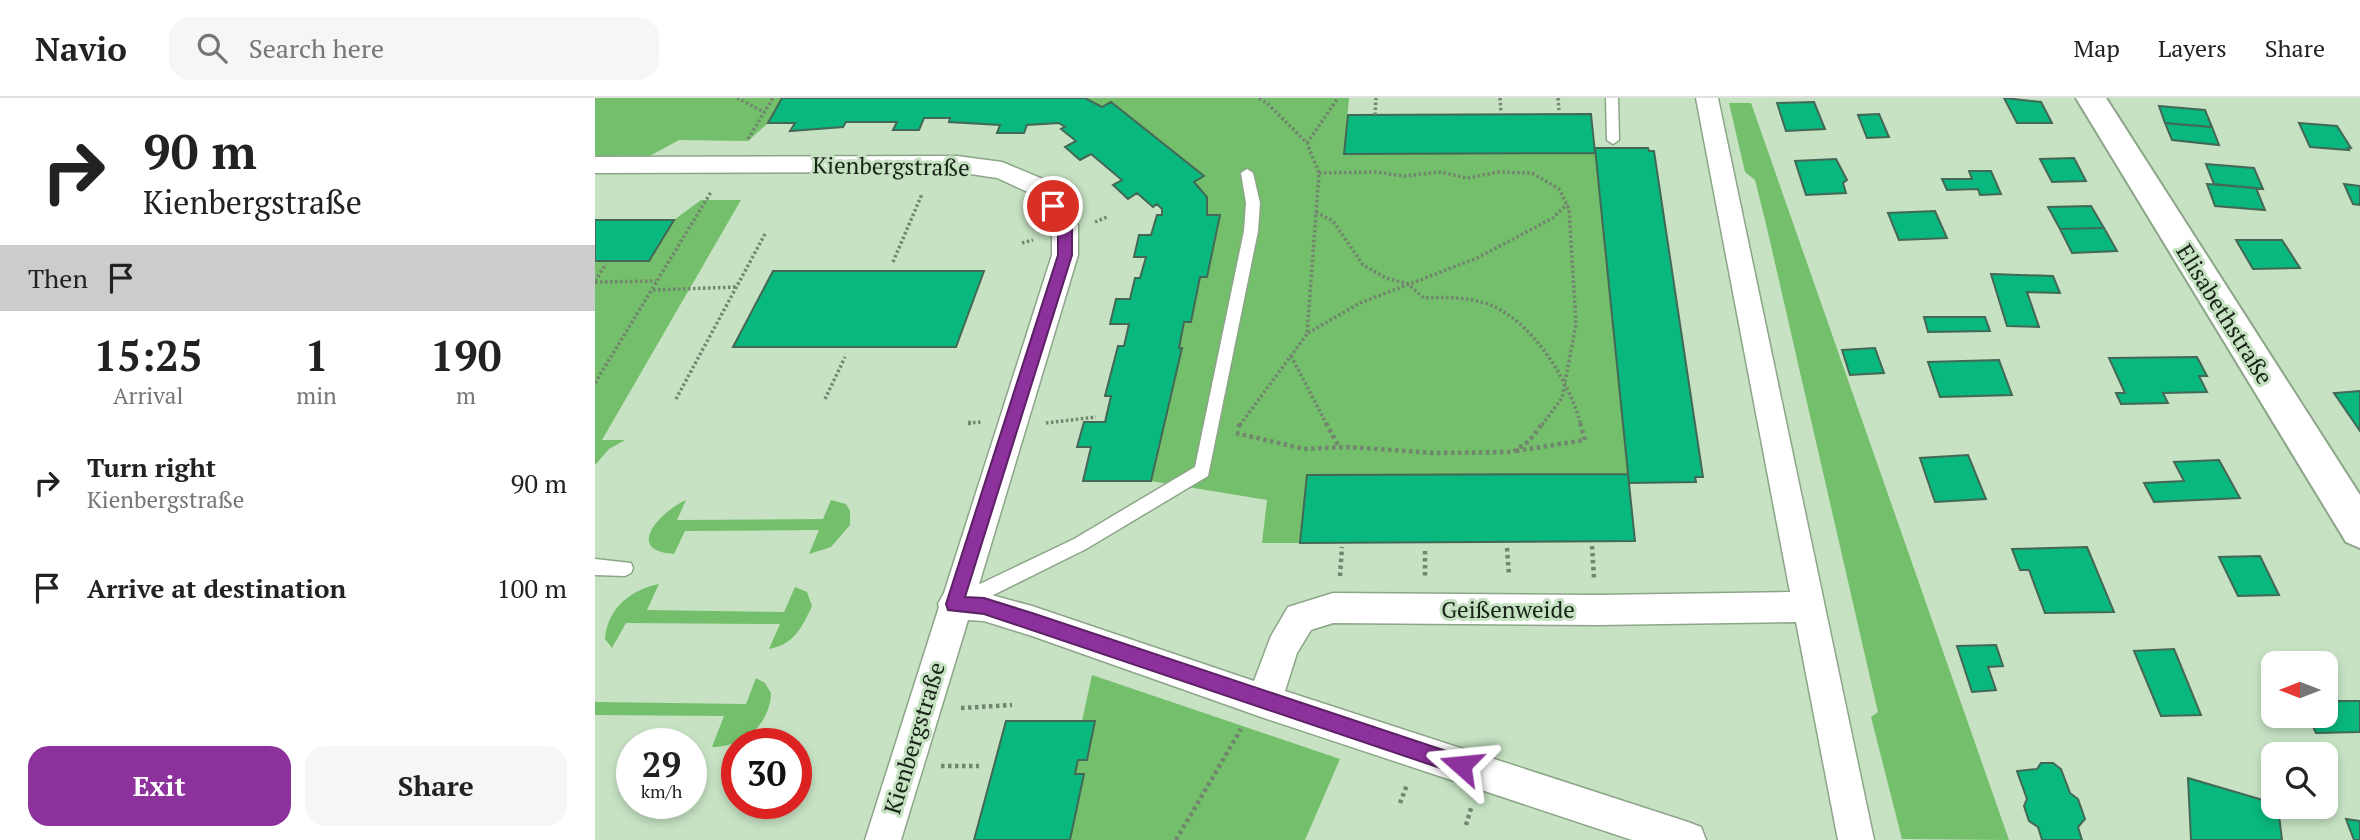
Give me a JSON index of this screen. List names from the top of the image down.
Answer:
{
  "streets": {
    "street": ["Kienbergstraße", "Elisabethstraße", "Geißenweide"]
  },
  "north": "left",
  "page": {
    "header": "Navio",
    "search": "Search here",
    "nav": ["Map", "Layers", "Share"],
    "turn": ["90 m", "Kienbergstraße"],
    "then": "Then",
    "eta": [
      "15:25",
      "Arrival",
      "1",
      "min",
      "190",
      "m"
    ],
    "list": [
      {
        "name": "Turn right",
        "note": "Kienbergstraße",
        "value": "90 m"
      },
      {
        "name": "Arrive at destination",
        "value": "100 m"
      }
    ],
    "speed": "29 km/h",
    "limit": "30",
    "buttons": ["Exit", "Share"]
  }
}
